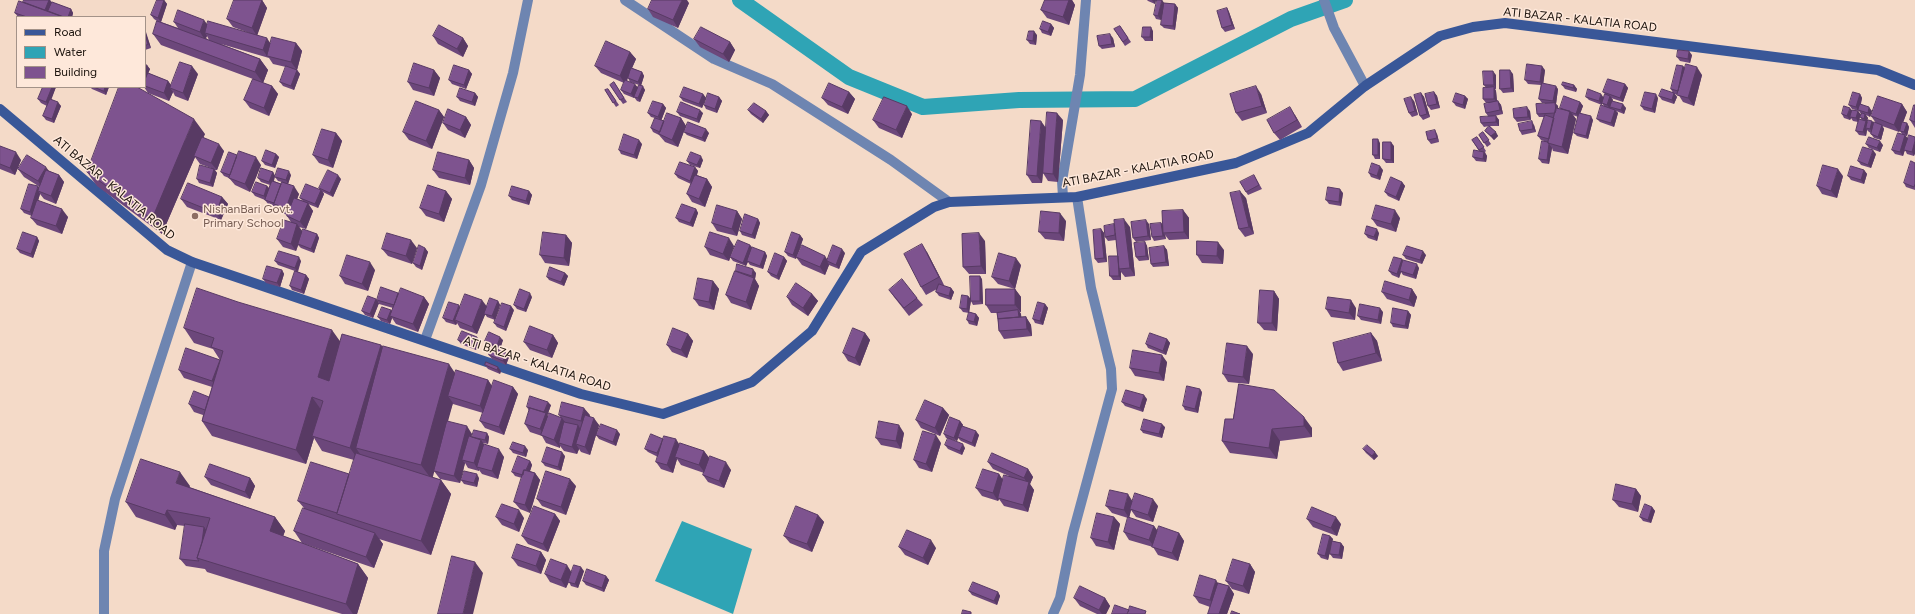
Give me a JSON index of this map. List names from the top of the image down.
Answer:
{
  "streets": {
    "main road": ["ATI BAZAR - KALATIA ROAD"]
  },
  "places": ["NishanBari Govt. Primary School"],
  "legend": ["Road", "Water", "Building"]
}
